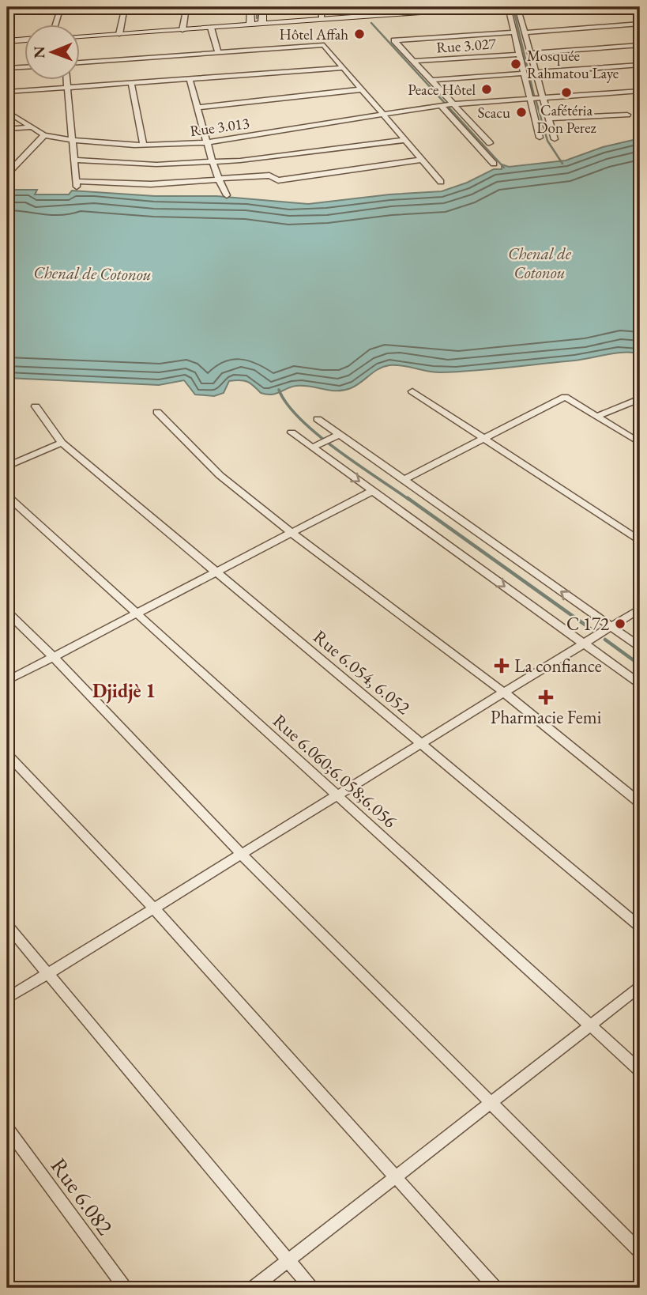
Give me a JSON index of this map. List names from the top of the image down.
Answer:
{
  "streets": {
    "street": [
      "Rue 3.027",
      "Rue 3.013",
      "Rue 6.054, 6.052",
      "Rue 6.060;6.058;6.056",
      "Rue 6.082"
    ]
  },
  "districts": ["Djidjè 1"],
  "water": ["Chenal de Cotonou"],
  "places": {
    "other": [
      "Hôtel Affah",
      "Mosquée Rahmatou Laye",
      "Peace Hôtel",
      "Cafétéria Don Perez",
      "Scacu",
      "C 172"
    ],
    "health": ["La confiance", "Pharmacie Femi"]
  },
  "north": "left"
}
